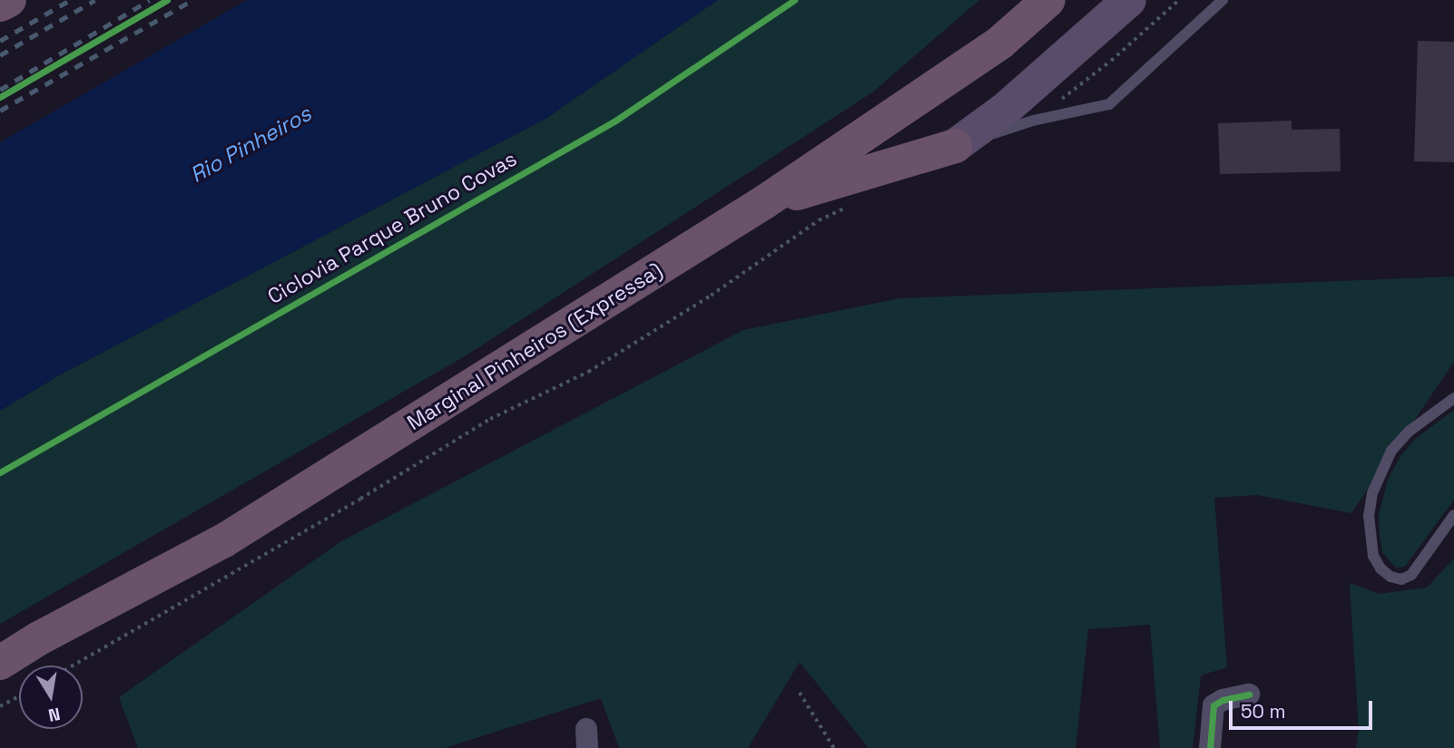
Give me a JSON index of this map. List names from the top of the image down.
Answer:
{
  "streets": {
    "highway": ["Marginal Pinheiros (Expressa)"],
    "cycle path": ["Ciclovia Parque Bruno Covas"]
  },
  "water": ["Rio Pinheiros"],
  "scale_bar": "50 m",
  "north": "bottom"
}
